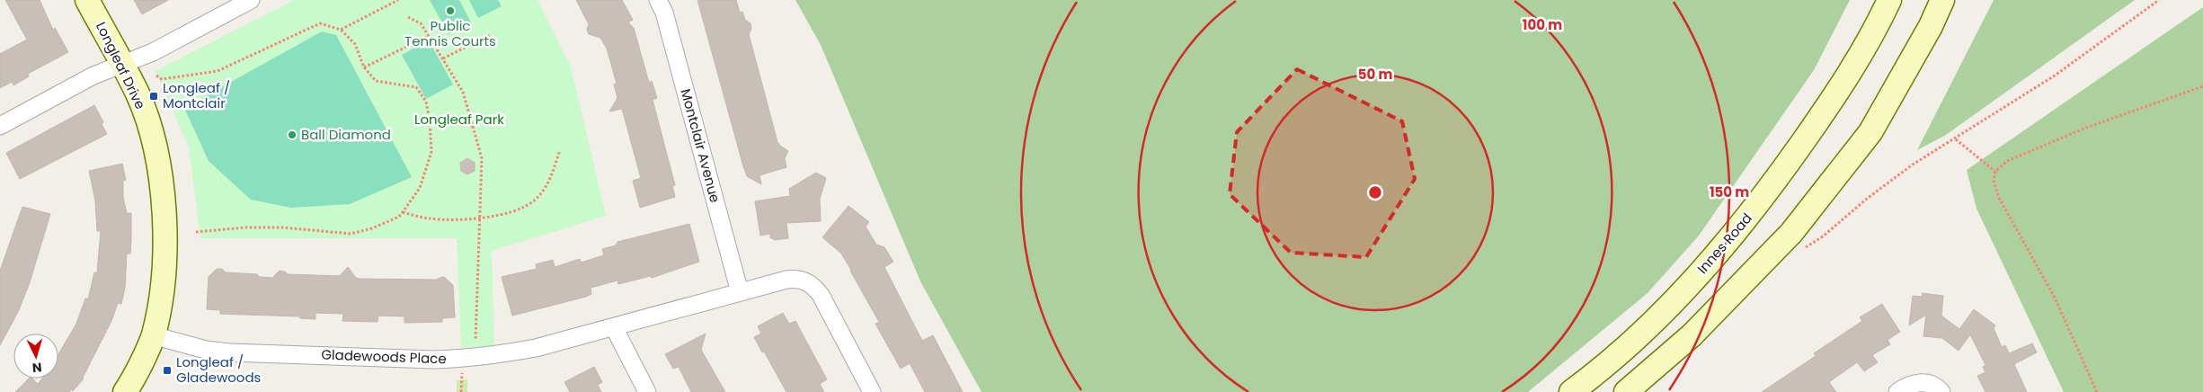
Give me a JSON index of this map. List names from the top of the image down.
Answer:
{
  "streets": {
    "main road": ["Longleaf Drive", "Innes Road"],
    "street": ["Montclair Avenue", "Gladewoods Place"]
  },
  "crossings": [
    ["Longleaf Drive", "Gladewoods Place"],
    ["Montclair Avenue", "Gladewoods Place"]
  ],
  "parks": ["Longleaf Park"],
  "places": {
    "other": ["Public Tennis Courts", "Ball Diamond"],
    "transit": ["Longleaf / Montclair", "Longleaf / Gladewoods"]
  },
  "north": "bottom",
  "rings": ["100 m", "50 m", "150 m"]
}
